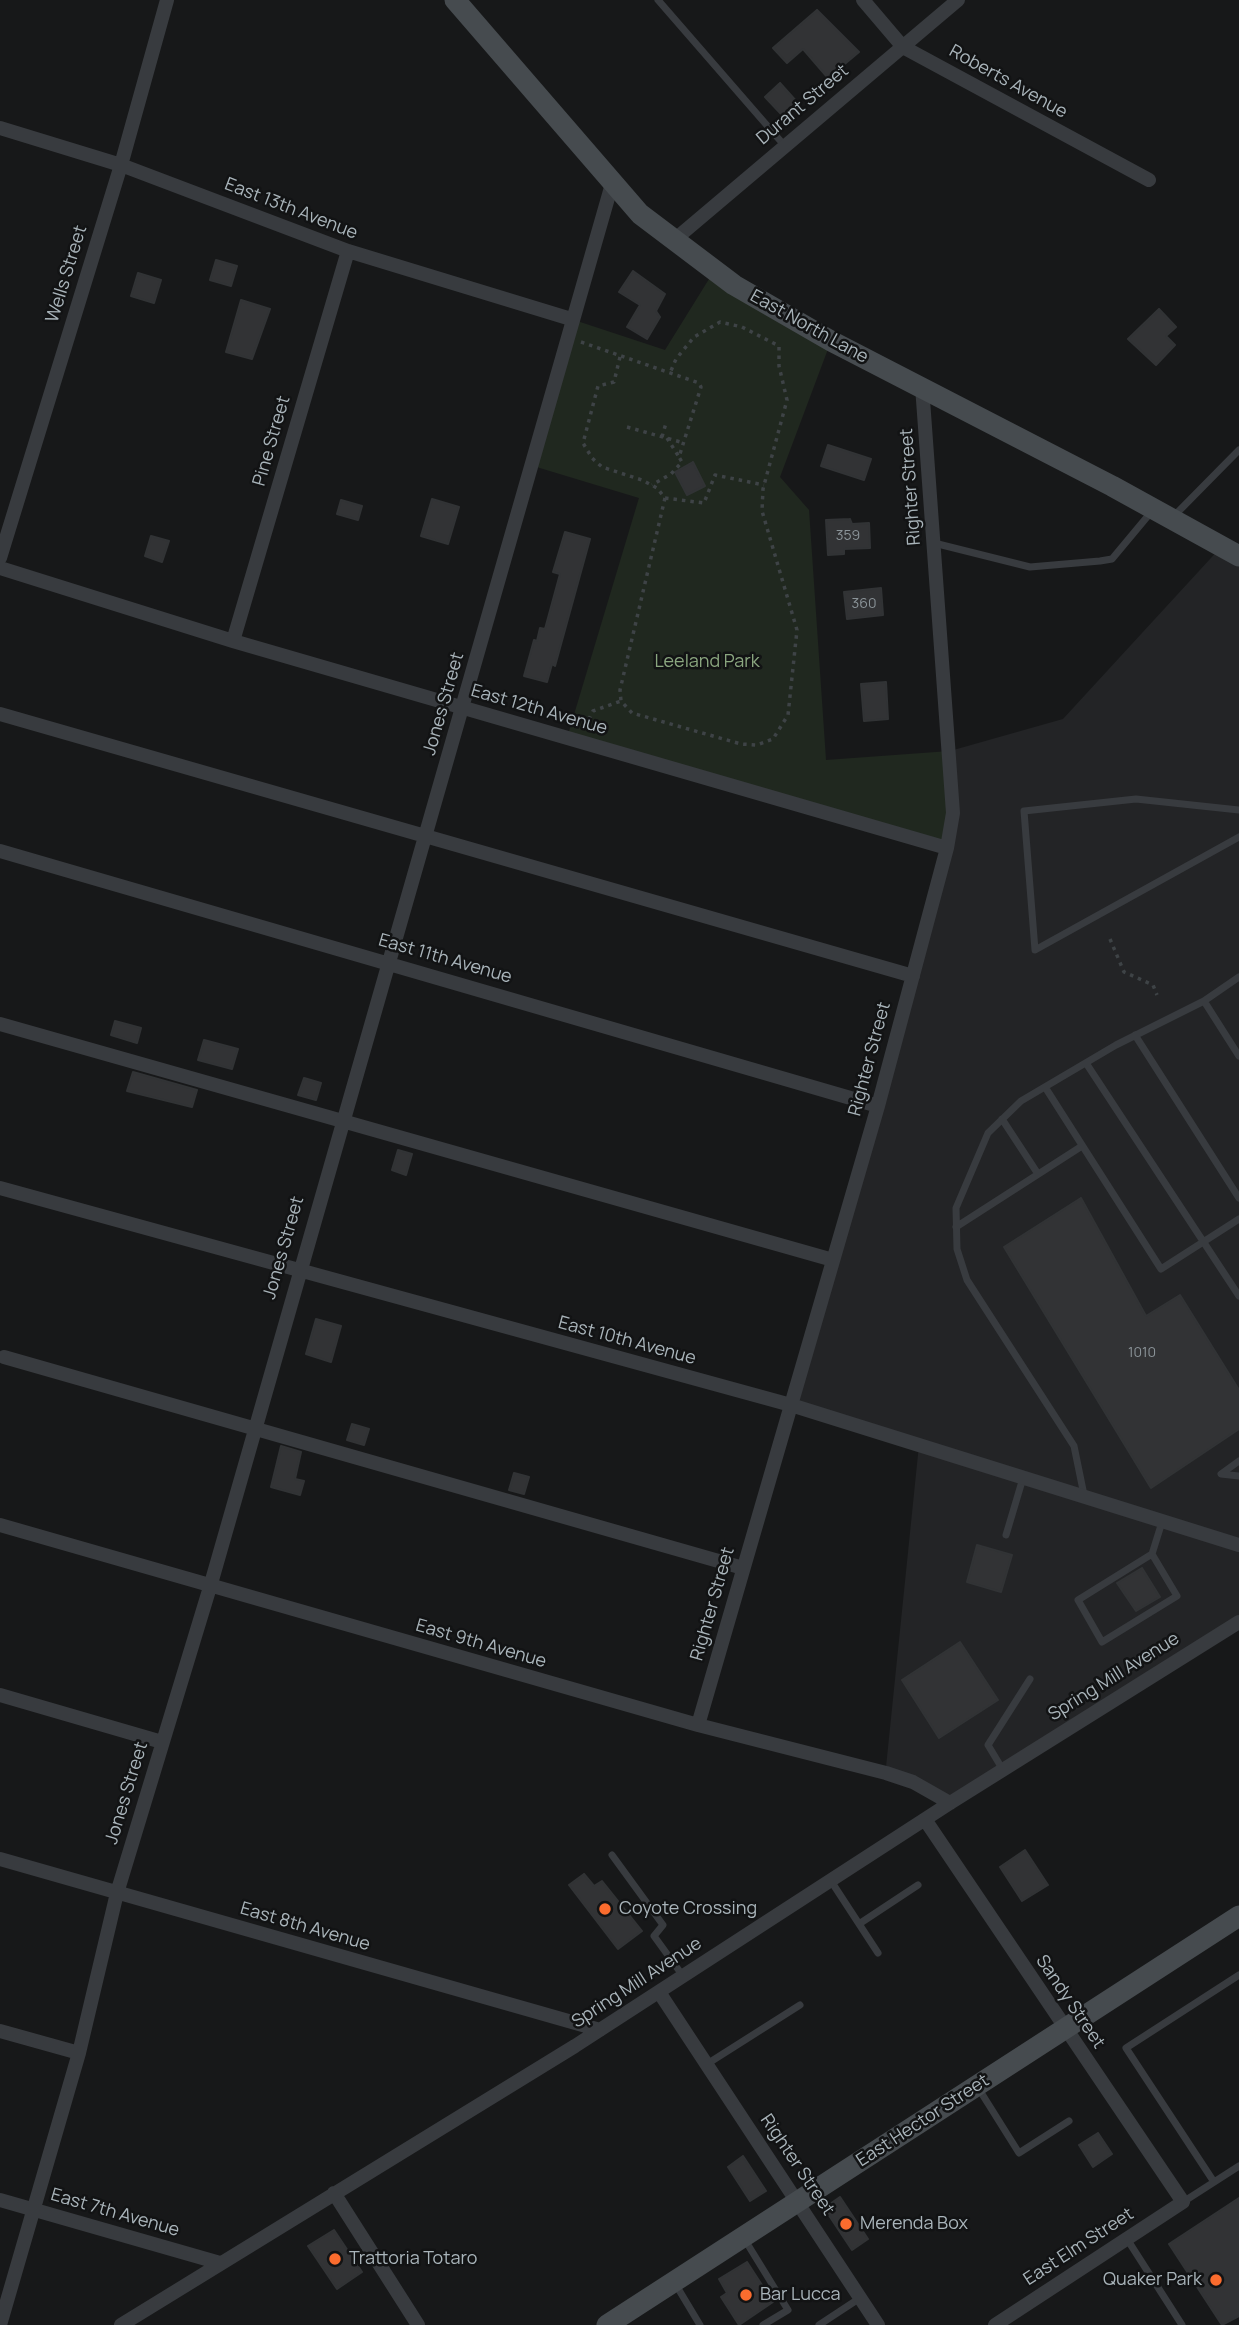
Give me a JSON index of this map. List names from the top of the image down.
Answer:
{
  "streets": {
    "street": [
      "Roberts Avenue",
      "Durant Street",
      "East 13th Avenue",
      "Wells Street",
      "East North Lane",
      "Pine Street",
      "Righter Street",
      "Jones Street",
      "East 12th Avenue",
      "East 11th Avenue",
      "East 10th Avenue",
      "East 9th Avenue",
      "Spring Mill Avenue",
      "East 8th Avenue",
      "Sandy Street",
      "East Hector Street",
      "East 7th Avenue",
      "East Elm Street"
    ]
  },
  "crossings": [
    ["Roberts Avenue", "Durant Street"],
    ["Durant Street", "East North Lane"],
    ["East 13th Avenue", "Wells Street"],
    ["East 13th Avenue", "Pine Street"],
    ["East 13th Avenue", "Jones Street"],
    ["East North Lane", "Righter Street"],
    ["East North Lane", "Jones Street"],
    ["Pine Street", "East 12th Avenue"],
    ["Righter Street", "East 12th Avenue"],
    ["Righter Street", "East 11th Avenue"],
    ["Righter Street", "East 10th Avenue"],
    ["Righter Street", "East 9th Avenue"],
    ["Righter Street", "Spring Mill Avenue"],
    ["Righter Street", "East Hector Street"],
    ["Jones Street", "East 12th Avenue"],
    ["Jones Street", "East 11th Avenue"],
    ["Jones Street", "East 10th Avenue"],
    ["Jones Street", "East 9th Avenue"],
    ["Jones Street", "East 8th Avenue"],
    ["Jones Street", "East 7th Avenue"],
    ["East 9th Avenue", "Spring Mill Avenue"],
    ["Spring Mill Avenue", "East 8th Avenue"],
    ["Spring Mill Avenue", "Sandy Street"],
    ["Spring Mill Avenue", "East 7th Avenue"],
    ["Sandy Street", "East Hector Street"],
    ["Sandy Street", "East Elm Street"]
  ],
  "parks": ["Leeland Park"],
  "places": [
    "Coyote Crossing",
    "Merenda Box",
    "Trattoria Totaro",
    "Quaker Park",
    "Bar Lucca"
  ],
  "house_numbers": ["359", "360", "1010"]
}
